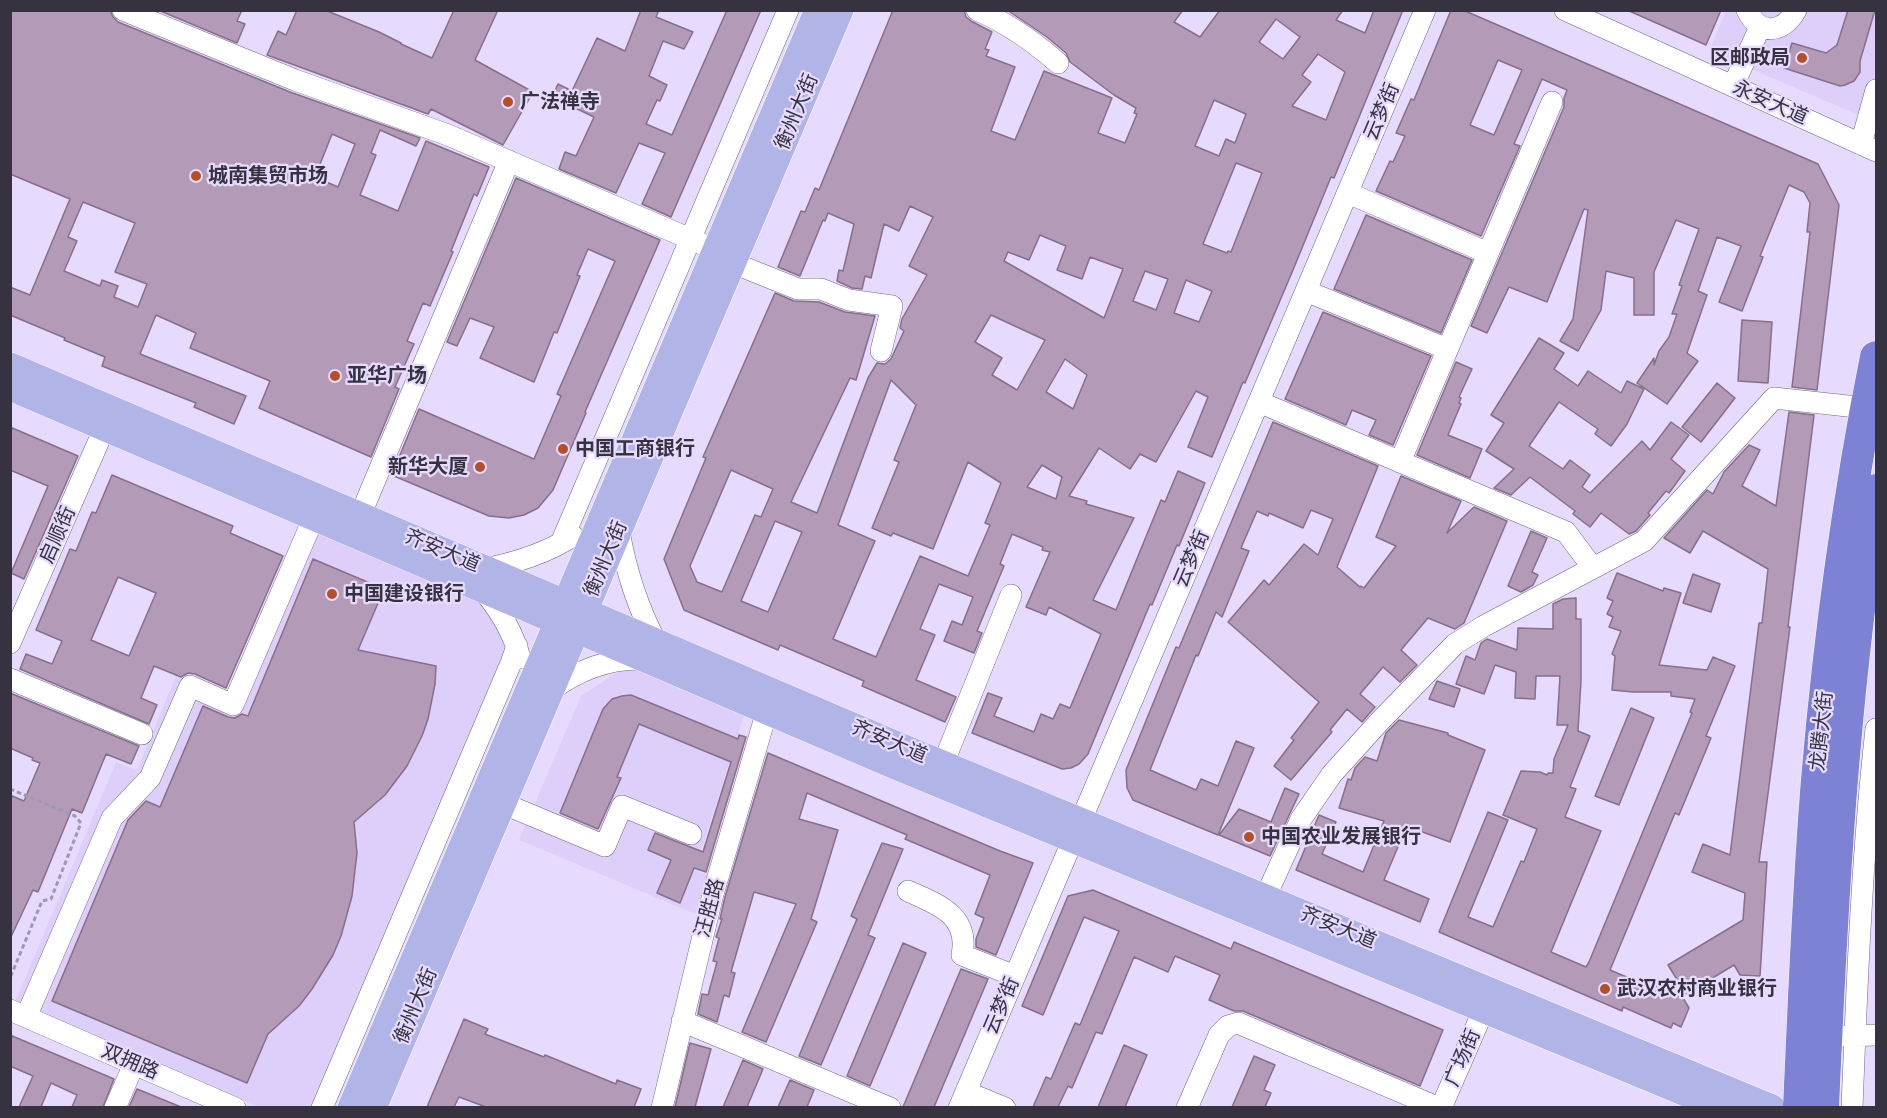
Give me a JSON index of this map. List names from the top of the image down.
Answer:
{
  "streets": {
    "highway": ["龙腾大街"],
    "main road": ["衡州大街", "齐安大道"],
    "street": [
      "永安大道",
      "云梦街",
      "启顺街",
      "汪胜路",
      "广场街",
      "双拥路"
    ]
  },
  "crossings": [
    ["衡州大街", "齐安大道"],
    ["云梦街", "齐安大道"],
    ["启顺街", "齐安大道"],
    ["齐安大道", "汪胜路"],
    ["齐安大道", "广场街"]
  ],
  "places": [
    "区邮政局",
    "广法禅寺",
    "城南集贸市场",
    "亚华广场",
    "中国工商银行",
    "新华大厦",
    "中国建设银行",
    "中国农业发展银行",
    "武汉农村商业银行"
  ]
}
